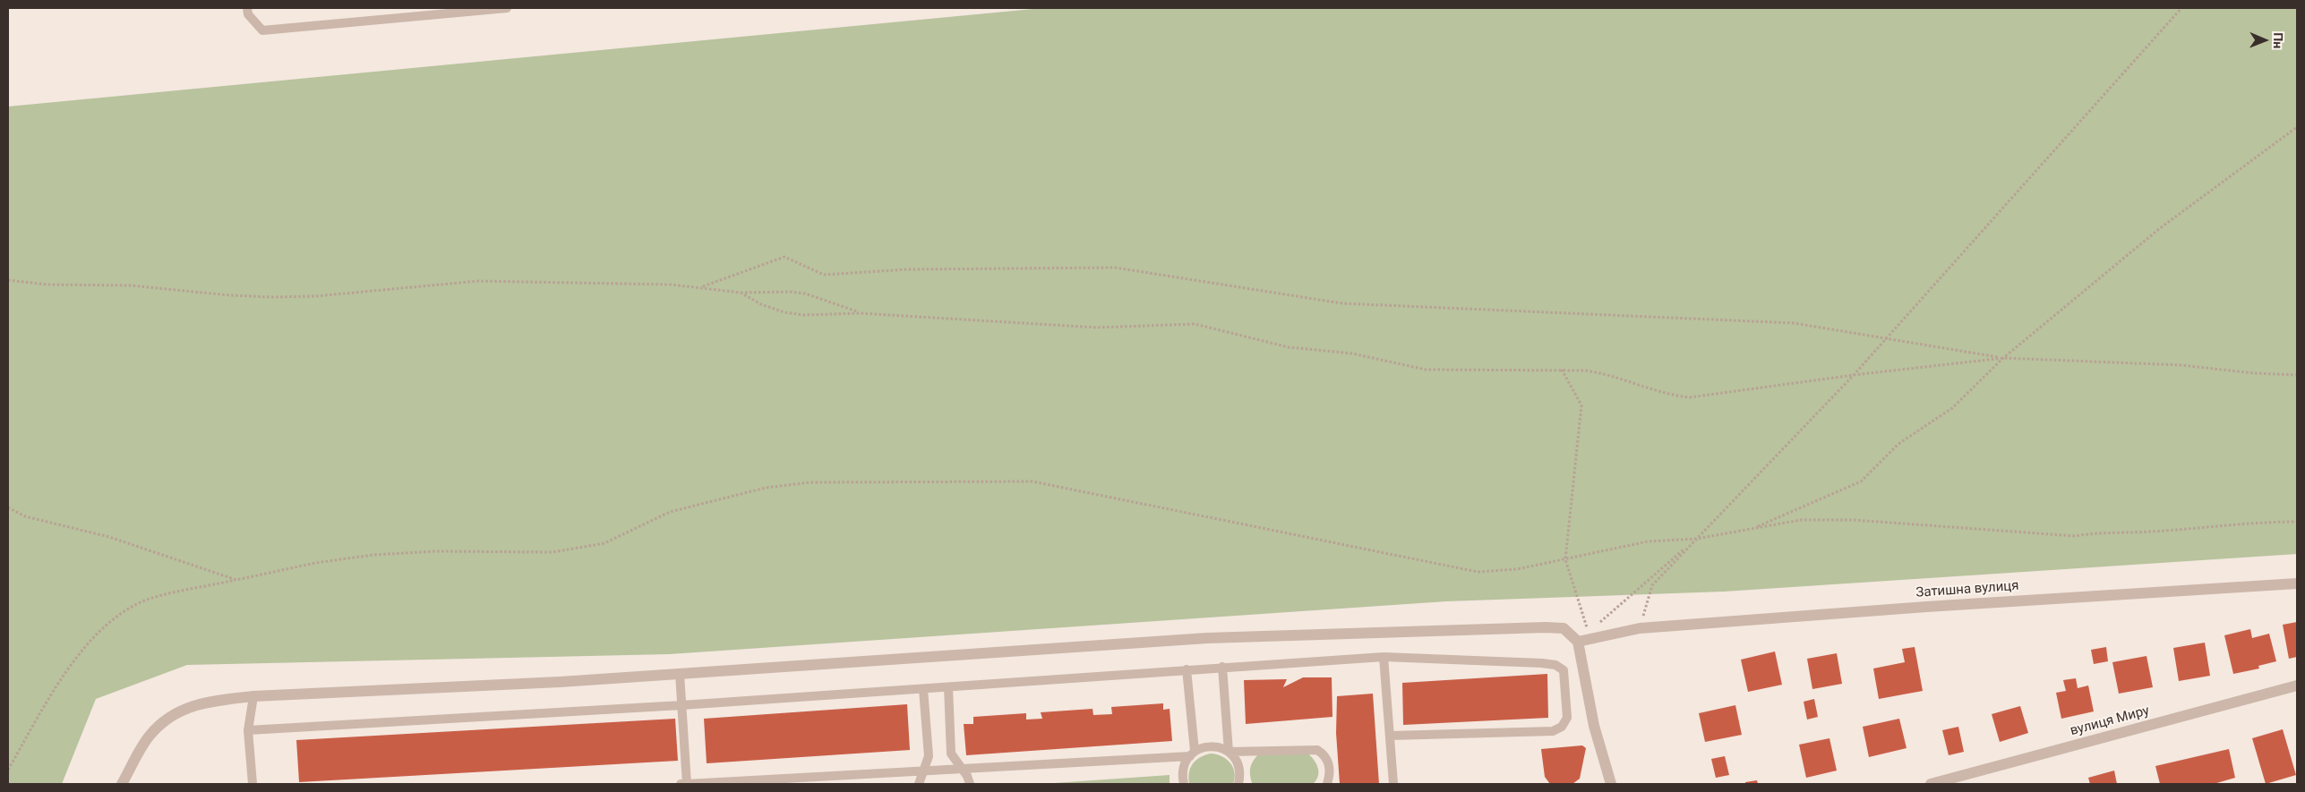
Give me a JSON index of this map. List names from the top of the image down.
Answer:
{
  "streets": {
    "street": ["Затишна вулиця", "вулиця Миру"]
  },
  "north": "right"
}
